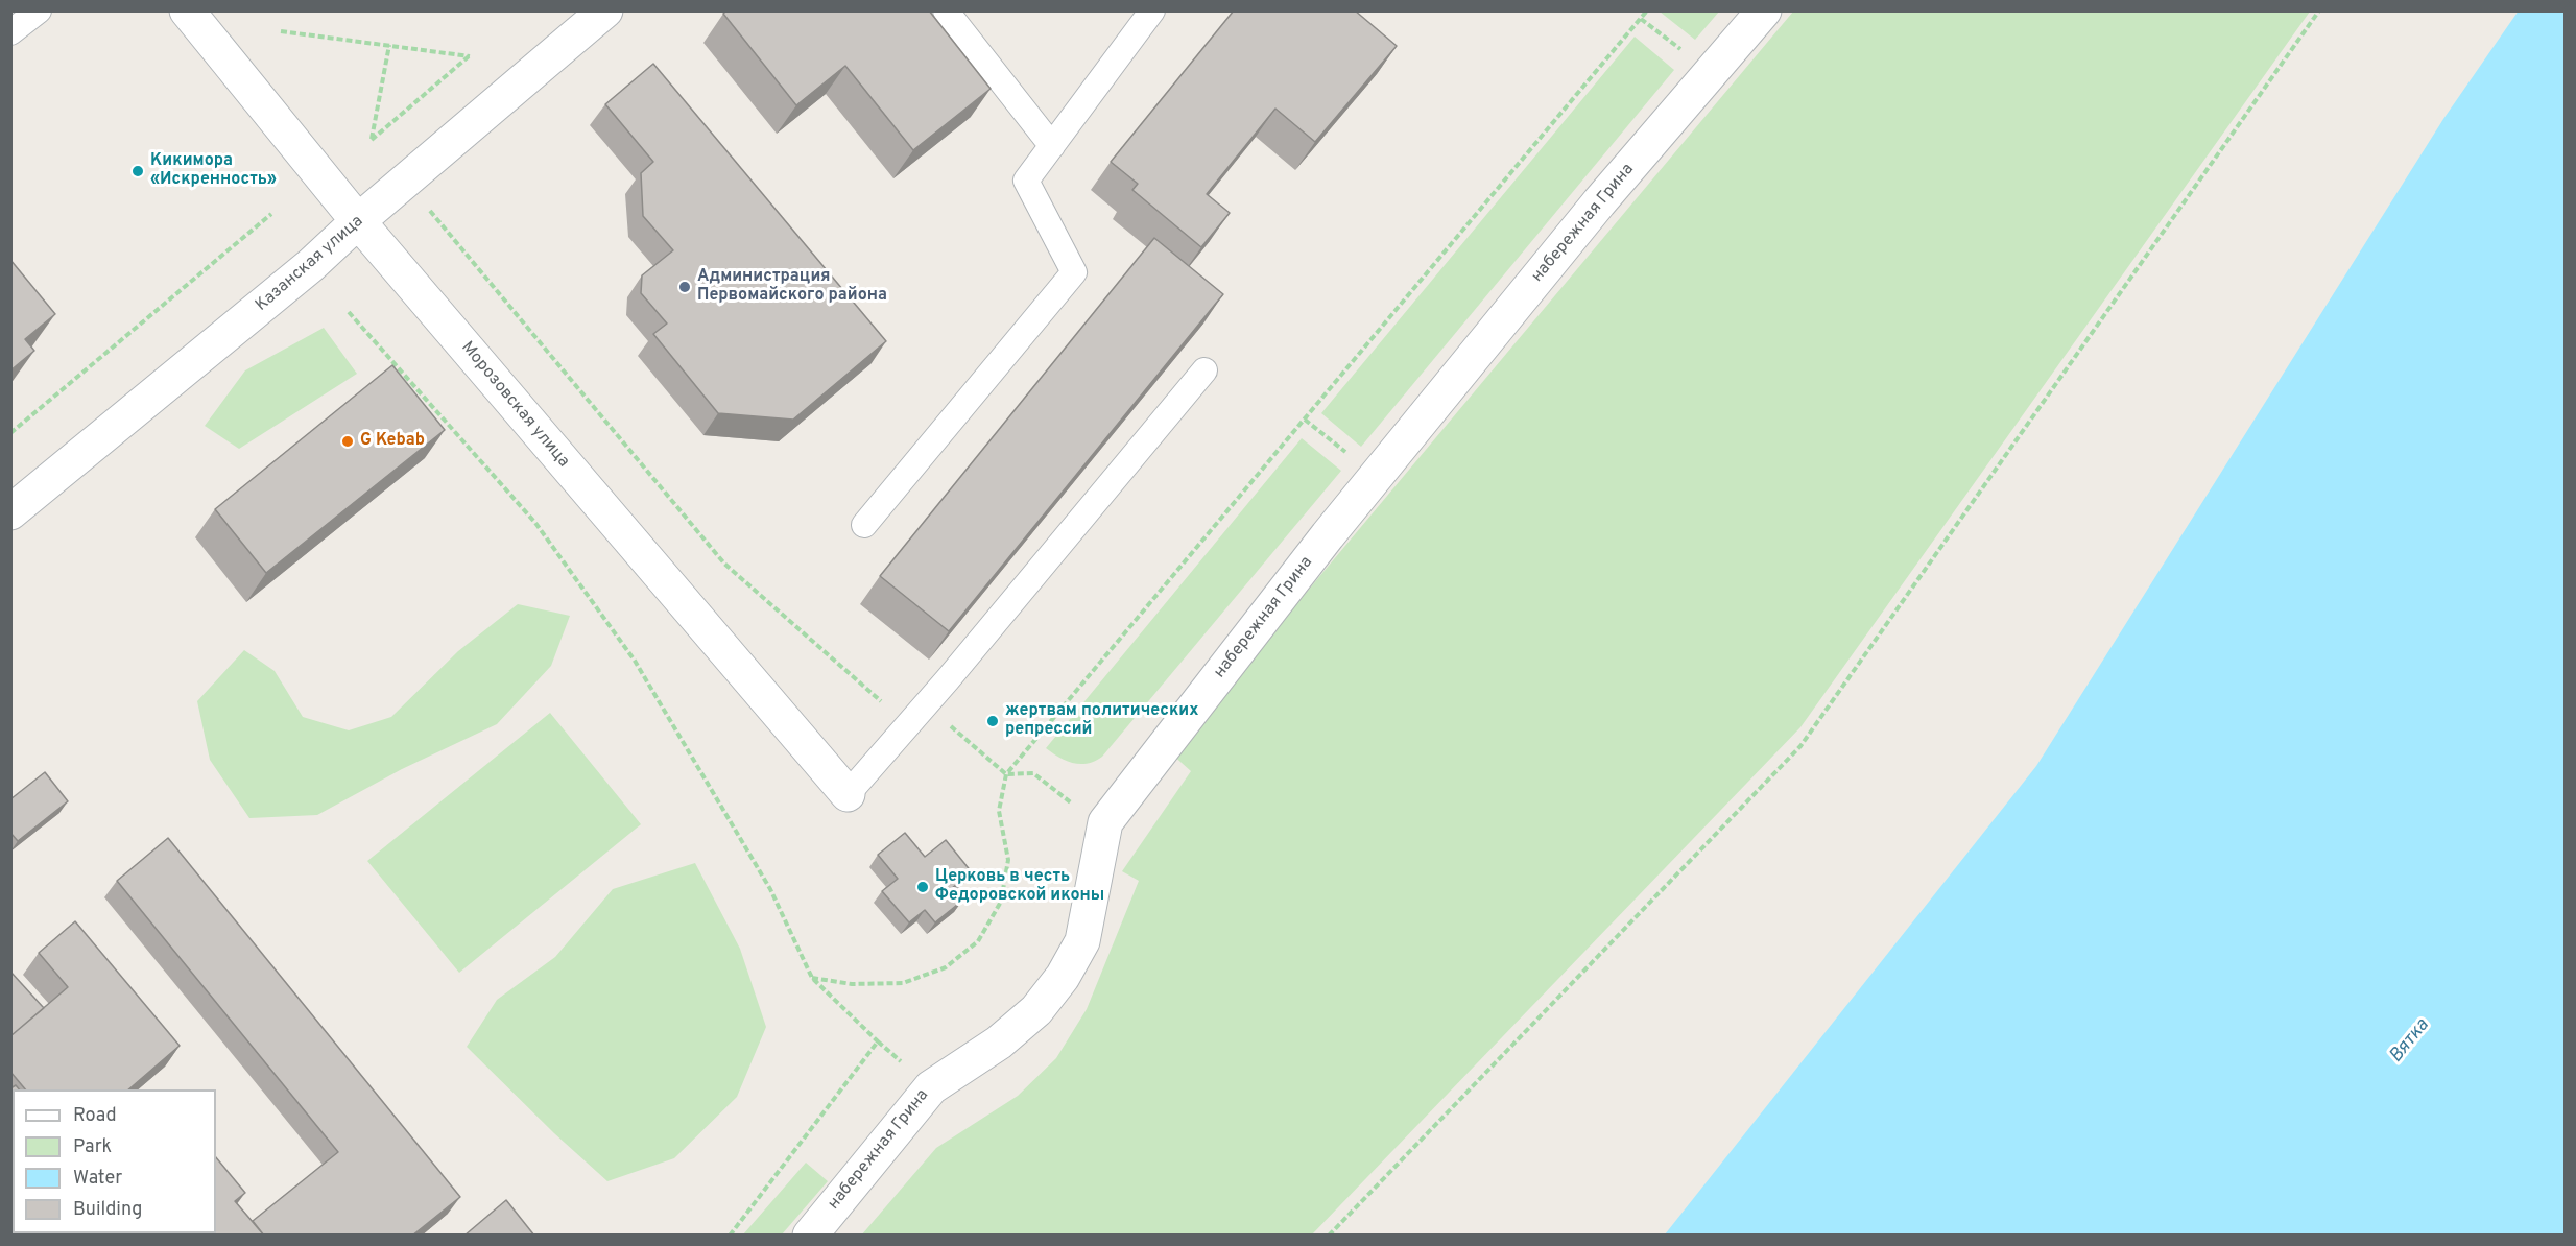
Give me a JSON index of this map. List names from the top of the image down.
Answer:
{
  "streets": {
    "street": ["набережная Грина", "Казанская улица", "Морозовская улица"]
  },
  "crossings": [
    ["Казанская улица", "Морозовская улица"]
  ],
  "water": ["Вятка"],
  "places": [
    "Кикимора «Искренность»",
    "Администрация Первомайского района",
    "G Kebab",
    "жертвам политических репрессий",
    "Церковь в честь Федоровской иконы"
  ],
  "legend": [
    "Road",
    "Park",
    "Water",
    "Building"
  ]
}
